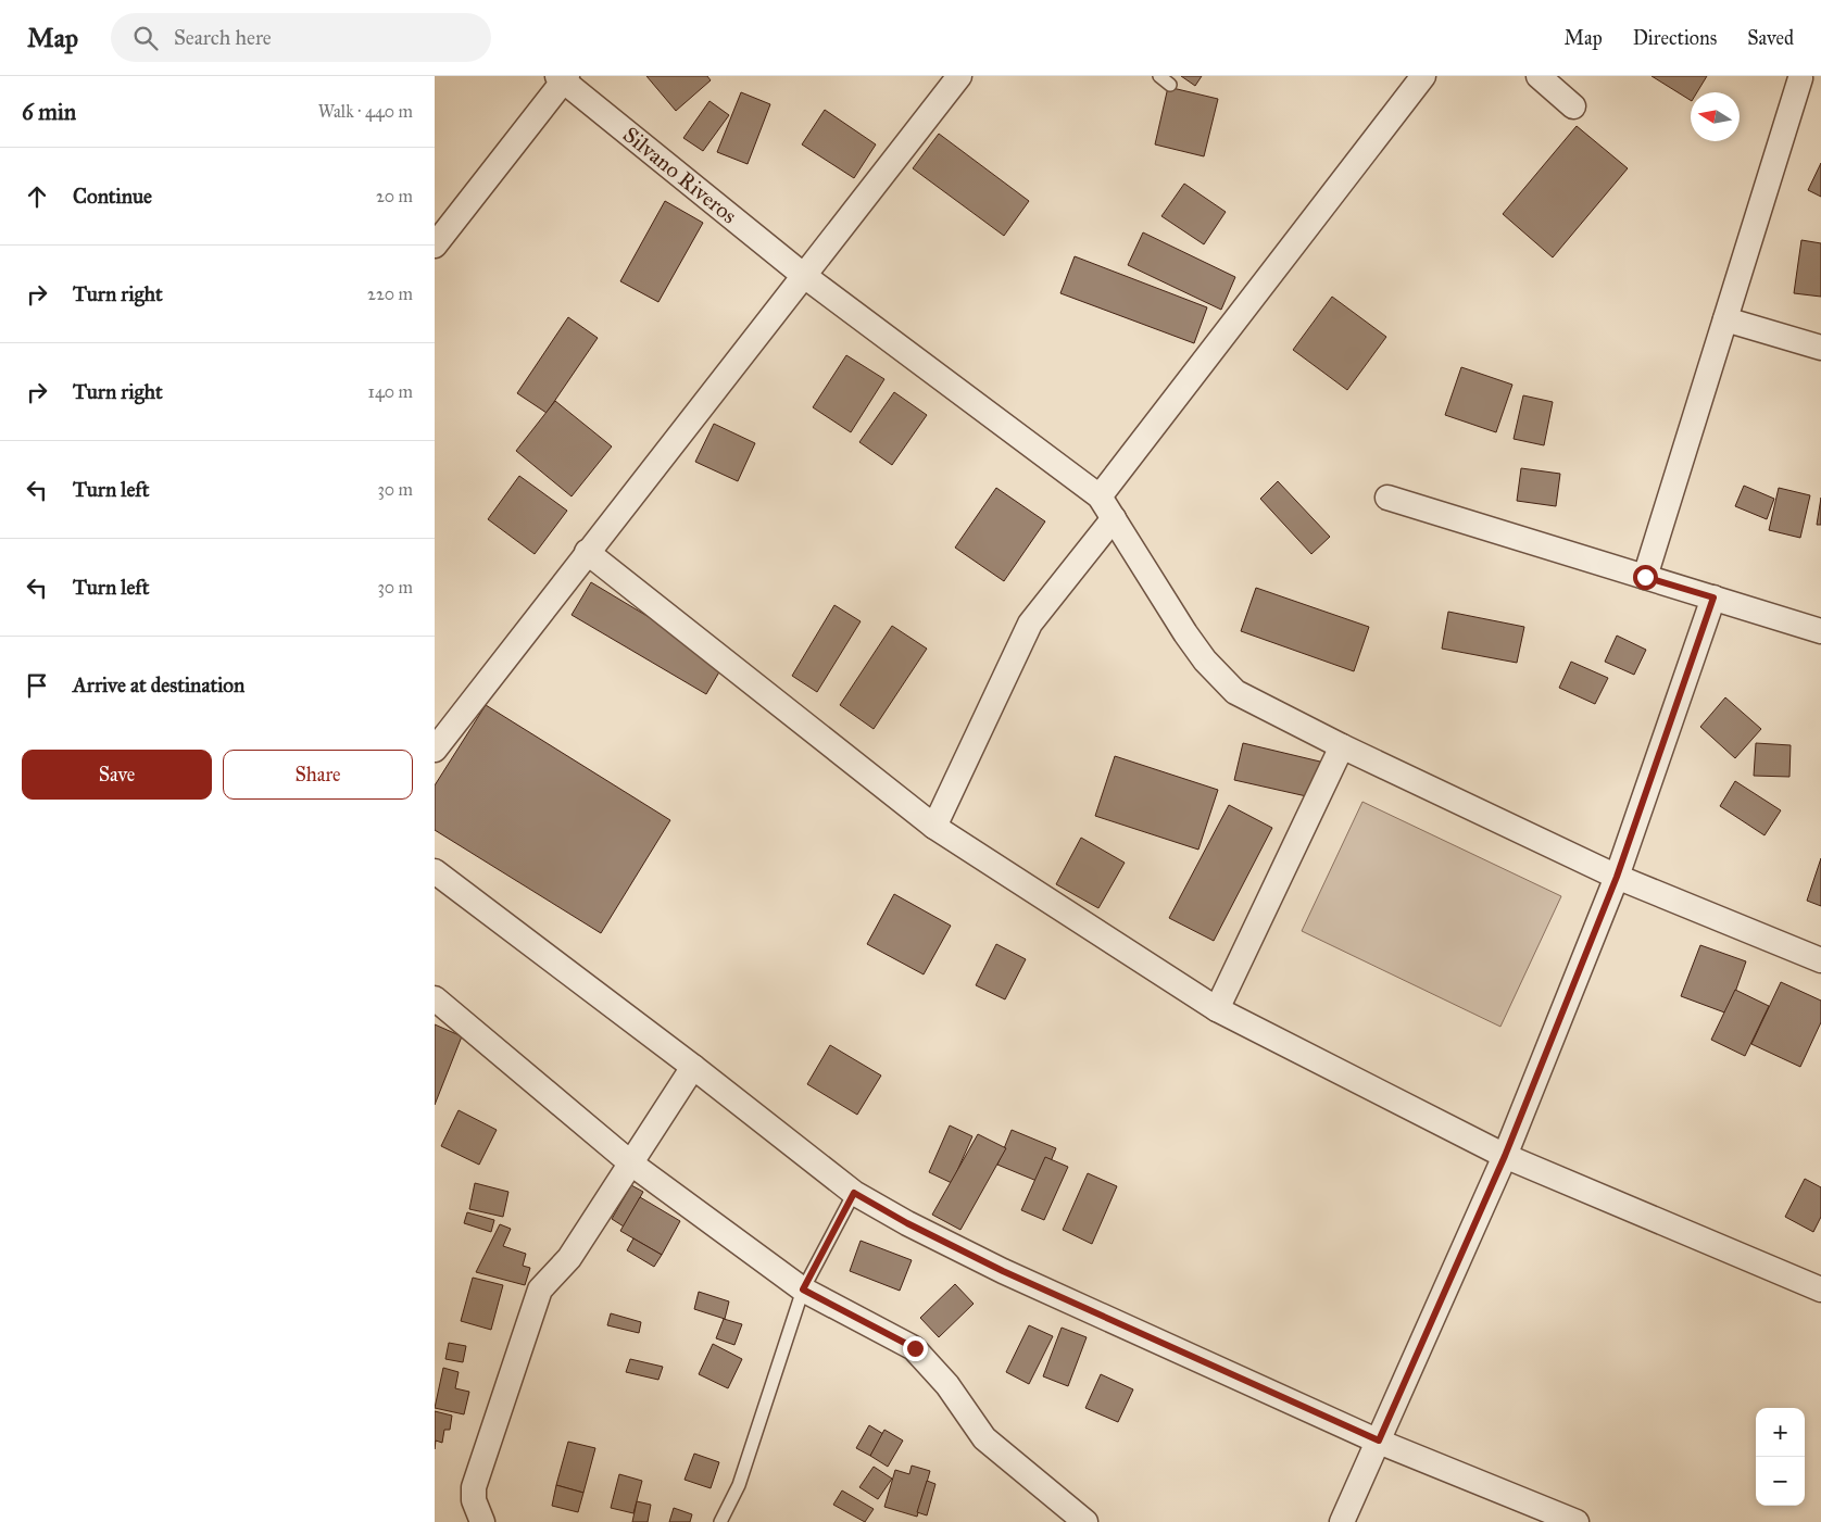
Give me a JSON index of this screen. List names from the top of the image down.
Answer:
{
  "streets": {
    "street": ["Silvano Riveros"]
  },
  "north": "left",
  "page": {
    "header": "Map",
    "search": "Search here",
    "nav": ["Map", "Directions", "Saved"],
    "heading": ["6 min", "Walk · 440 m"],
    "list": [
      ["Continue", "20 m"],
      ["Turn right", "220 m"],
      ["Turn right", "140 m"],
      ["Turn left", "30 m"],
      ["Turn left", "30 m"],
      "Arrive at destination"
    ],
    "buttons": ["Save", "Share"],
    "map_buttons": ["+", "−"]
  }
}
